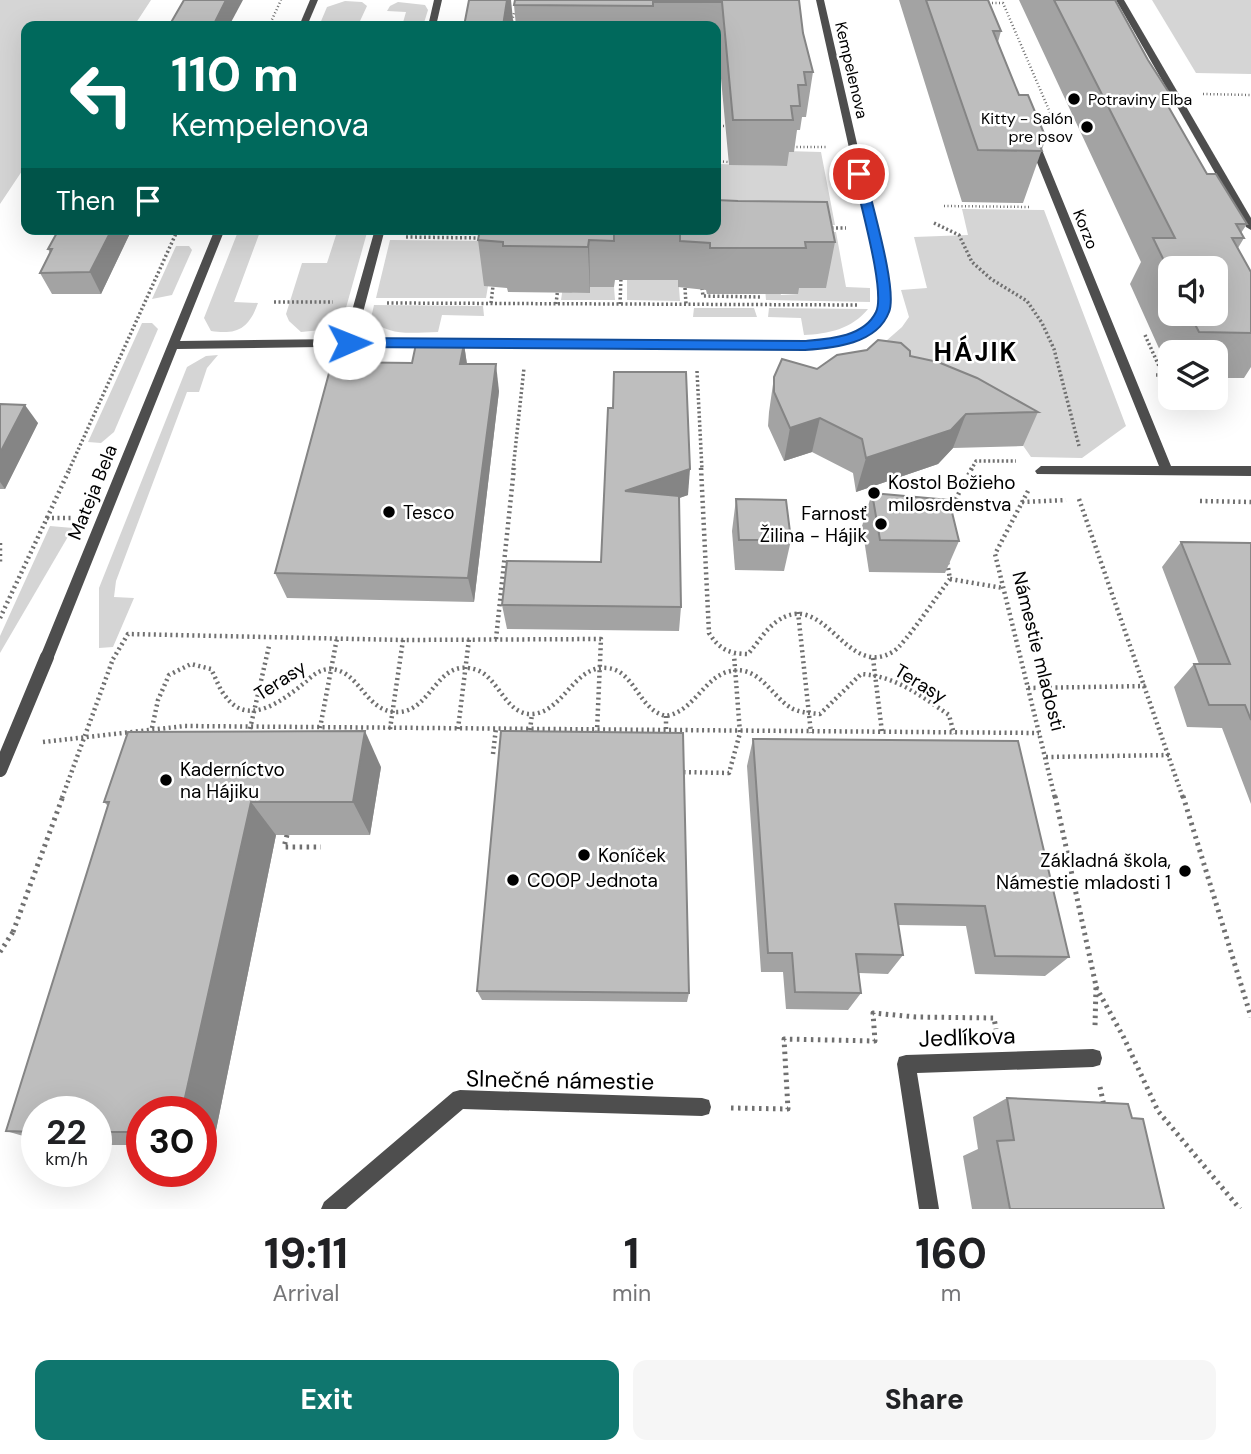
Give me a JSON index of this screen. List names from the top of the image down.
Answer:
{
  "streets": {
    "street": [
      "Kempelenova",
      "Korzo",
      "Mateja Bela",
      "Jedlíkova",
      "Slnečné námestie"
    ],
    "path": ["Námestie mladosti", "Terasy"]
  },
  "crossings": [
    ["Námestie mladosti", "Jedlíkova"]
  ],
  "districts": ["HÁJIK"],
  "places": [
    "Potraviny Elba",
    "Kitty - Salón pre psov",
    "Kostol Božieho milosrdenstva",
    "Tesco",
    "Farnosť Žilina - Hájik",
    "Kaderníctvo na Hájiku",
    "Koníček",
    "Základná škola, Námestie mladosti 1",
    "COOP Jednota"
  ],
  "page": {
    "turn": ["110 m", "Kempelenova"],
    "then": "Then",
    "speed": "22 km/h",
    "limit": "30",
    "eta": [
      "19:11",
      "Arrival",
      "1",
      "min",
      "160",
      "m"
    ],
    "buttons": ["Exit", "Share"]
  }
}
